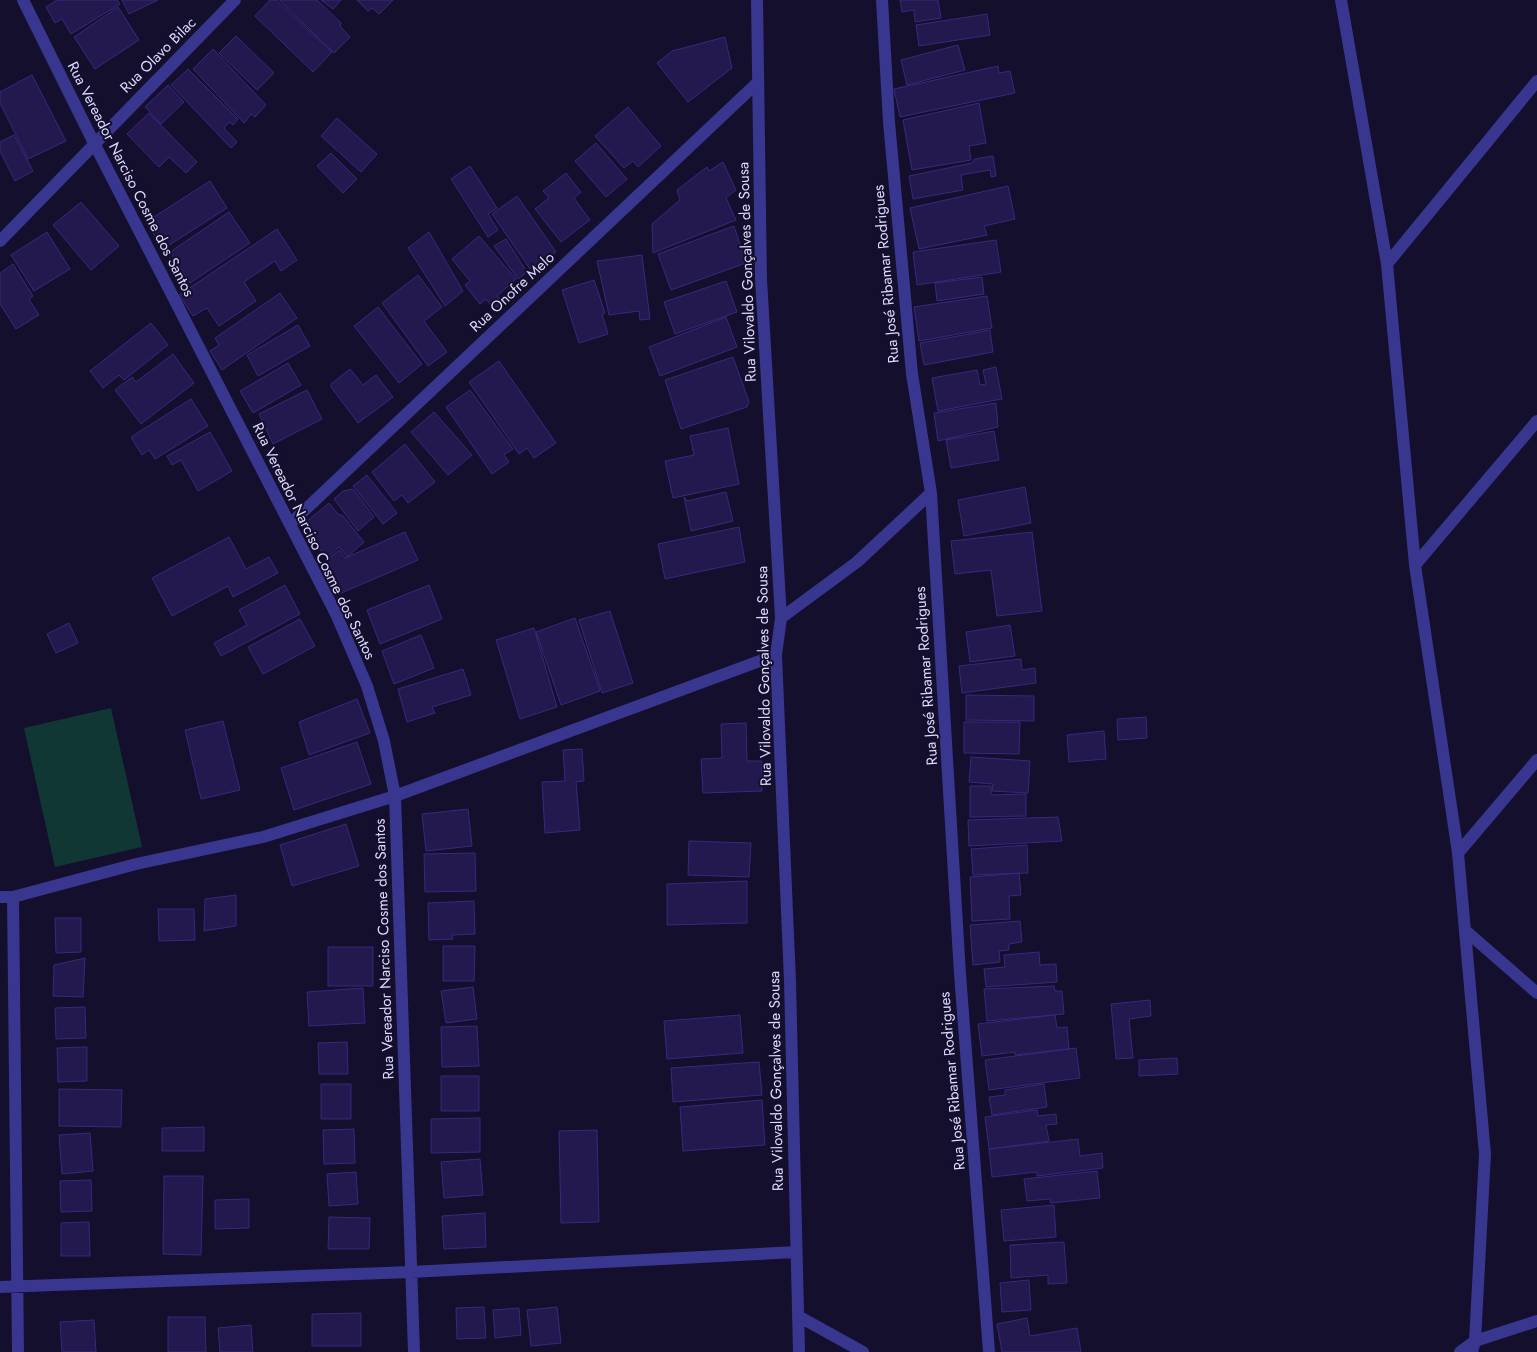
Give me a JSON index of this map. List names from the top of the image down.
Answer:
{
  "streets": {
    "street": [
      "Rua Olavo Bilac",
      "Rua Vereador Narciso Cosme dos Santos",
      "Rua Vilovaldo Gonçalves de Sousa",
      "Rua José Ribamar Rodrigues",
      "Rua Onofre Melo"
    ]
  },
  "crossings": [
    ["Rua Olavo Bilac", "Rua Vereador Narciso Cosme dos Santos"],
    ["Rua Vereador Narciso Cosme dos Santos", "Rua Onofre Melo"],
    ["Rua Vilovaldo Gonçalves de Sousa", "Rua Onofre Melo"]
  ]
}
